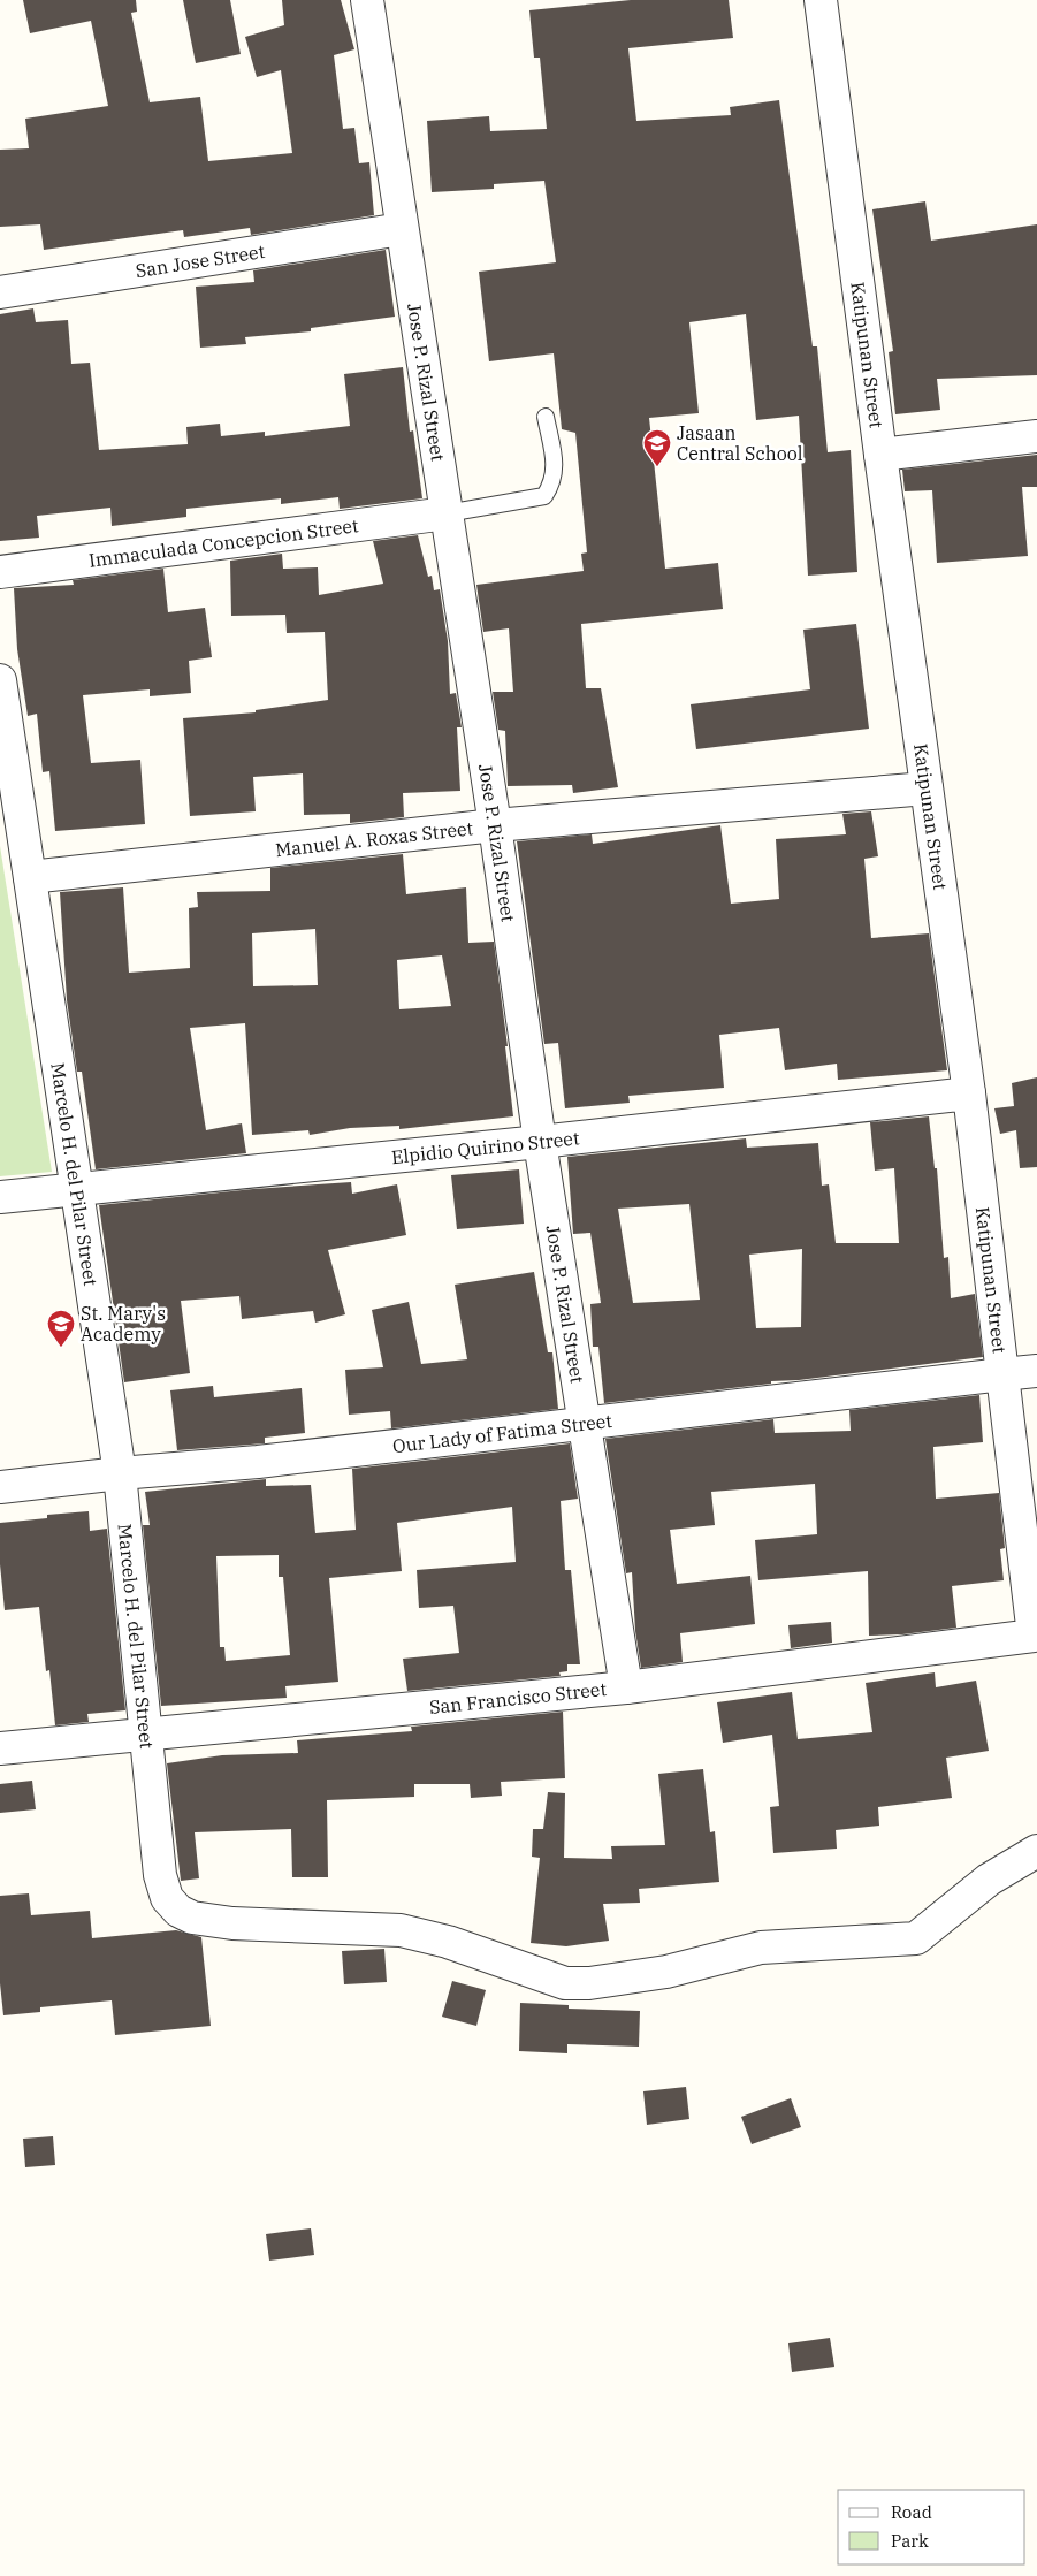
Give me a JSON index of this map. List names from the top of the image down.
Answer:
{
  "streets": {
    "street": [
      "San Jose Street",
      "Katipunan Street",
      "Jose P. Rizal Street",
      "Immaculada Concepcion Street",
      "Manuel A. Roxas Street",
      "Elpidio Quirino Street",
      "Marcelo H. del Pilar Street",
      "Our Lady of Fatima Street",
      "San Francisco Street"
    ]
  },
  "crossings": [
    ["San Jose Street", "Jose P. Rizal Street"],
    ["Katipunan Street", "Manuel A. Roxas Street"],
    ["Katipunan Street", "Elpidio Quirino Street"],
    ["Katipunan Street", "Our Lady of Fatima Street"],
    ["Katipunan Street", "San Francisco Street"],
    ["Jose P. Rizal Street", "Immaculada Concepcion Street"],
    ["Jose P. Rizal Street", "Manuel A. Roxas Street"],
    ["Jose P. Rizal Street", "Elpidio Quirino Street"],
    ["Jose P. Rizal Street", "Our Lady of Fatima Street"],
    ["Jose P. Rizal Street", "San Francisco Street"],
    ["Manuel A. Roxas Street", "Marcelo H. del Pilar Street"],
    ["Elpidio Quirino Street", "Marcelo H. del Pilar Street"],
    ["Marcelo H. del Pilar Street", "Our Lady of Fatima Street"],
    ["Marcelo H. del Pilar Street", "San Francisco Street"]
  ],
  "places": {
    "school or university": ["Jasaan Central School", "St. Mary's Academy"]
  },
  "legend": ["Road", "Park"]
}
